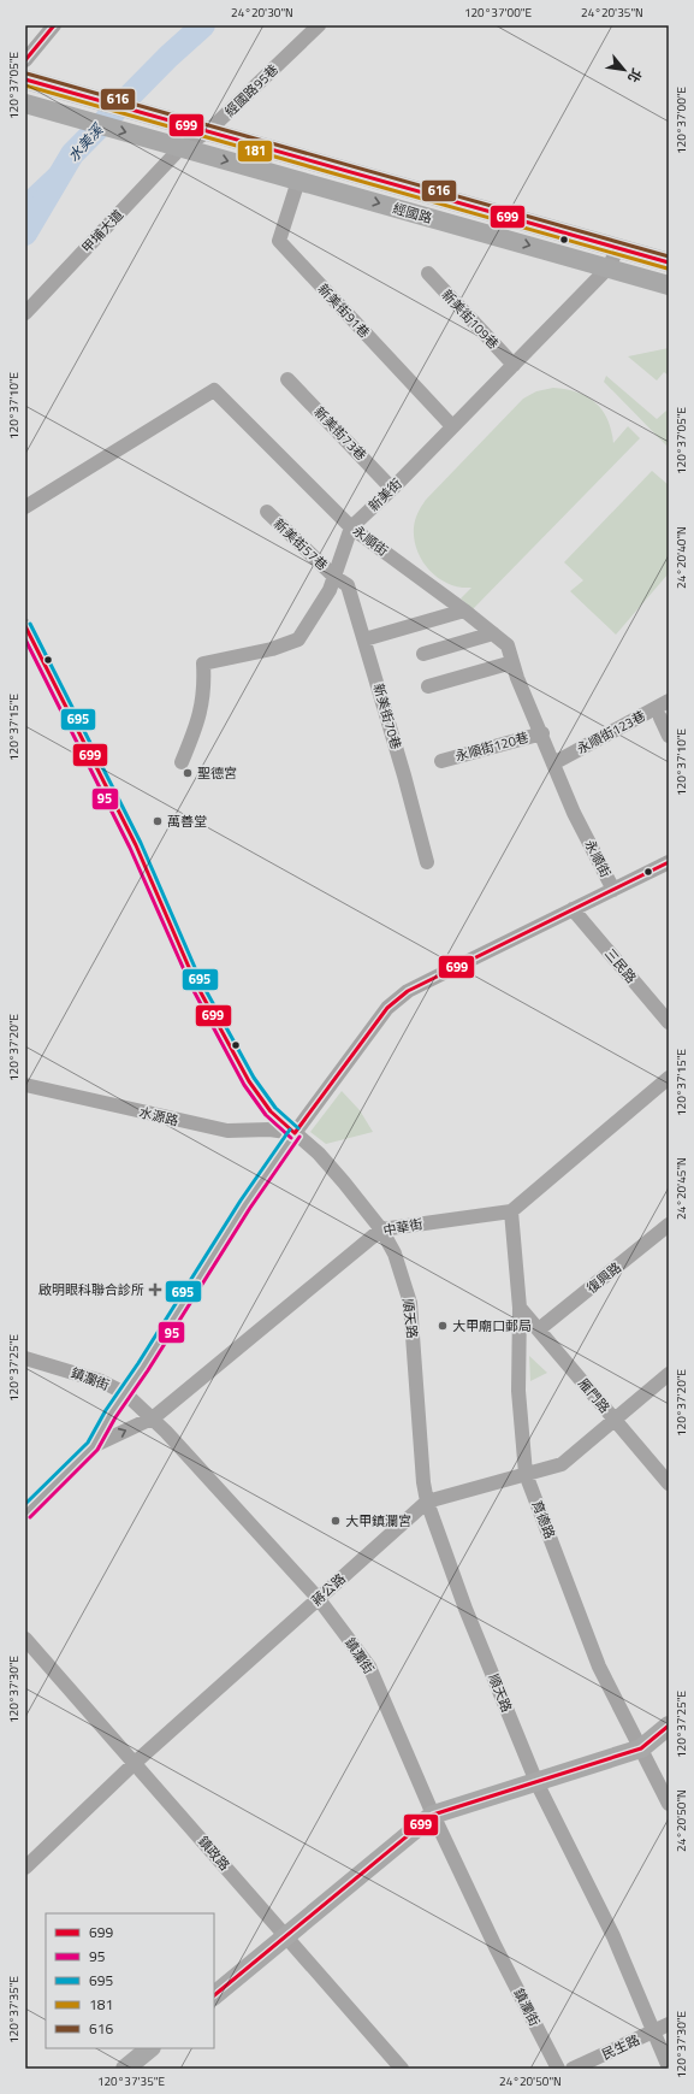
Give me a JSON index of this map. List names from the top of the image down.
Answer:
{
  "streets": {
    "main road": ["經國路"],
    "street": [
      "經國路95巷",
      "甲埔大道",
      "新美街91巷",
      "新美街109巷",
      "新美街73巷",
      "新美街",
      "永順街",
      "新美街57巷",
      "新美街70巷",
      "永順街123巷",
      "永順街120巷",
      "三民路",
      "水源路",
      "中華街",
      "復興路",
      "順天路",
      "鎮瀾街",
      "雁門路",
      "育德路",
      "蔣公路",
      "鎮政路",
      "民生路"
    ]
  },
  "crossings": [
    ["經國路95巷", "經國路"],
    ["經國路95巷", "甲埔大道"],
    ["經國路", "甲埔大道"],
    ["經國路", "新美街91巷"],
    ["經國路", "新美街"],
    ["新美街91巷", "新美街"],
    ["新美街109巷", "新美街"],
    ["新美街73巷", "新美街"],
    ["新美街", "永順街"],
    ["新美街", "新美街57巷"],
    ["新美街", "新美街70巷"],
    ["永順街", "永順街123巷"],
    ["永順街", "永順街120巷"],
    ["新美街57巷", "新美街70巷"],
    ["水源路", "順天路"],
    ["中華街", "順天路"],
    ["中華街", "鎮瀾街"],
    ["中華街", "育德路"],
    ["復興路", "雁門路"],
    ["順天路", "蔣公路"],
    ["順天路", "民生路"],
    ["鎮瀾街", "蔣公路"],
    ["雁門路", "育德路"],
    ["雁門路", "蔣公路"],
    ["育德路", "蔣公路"],
    ["蔣公路", "鎮政路"]
  ],
  "water": ["水美溪"],
  "places": {
    "other": [
      "聖德宮",
      "萬善堂",
      "大甲廟口郵局",
      "大甲鎮瀾宮"
    ],
    "health": ["啟明眼科聯合診所"]
  },
  "lines": [
    "transit line 699",
    "transit line 616",
    "transit line 181",
    "transit line 695",
    "transit line 95"
  ],
  "legend": [
    "699",
    "95",
    "695",
    "181",
    "616"
  ],
  "north": "bottom right",
  "coordinates": [
    "24°20'30\"N",
    "120°37'00\"E",
    "24°20'35\"N",
    "120°37'05\"E",
    "120°37'10\"E",
    "24°20'40\"N",
    "120°37'15\"E",
    "120°37'20\"E",
    "24°20'45\"N",
    "120°37'25\"E",
    "120°37'30\"E",
    "24°20'50\"N",
    "120°37'35\"E"
  ]
}
